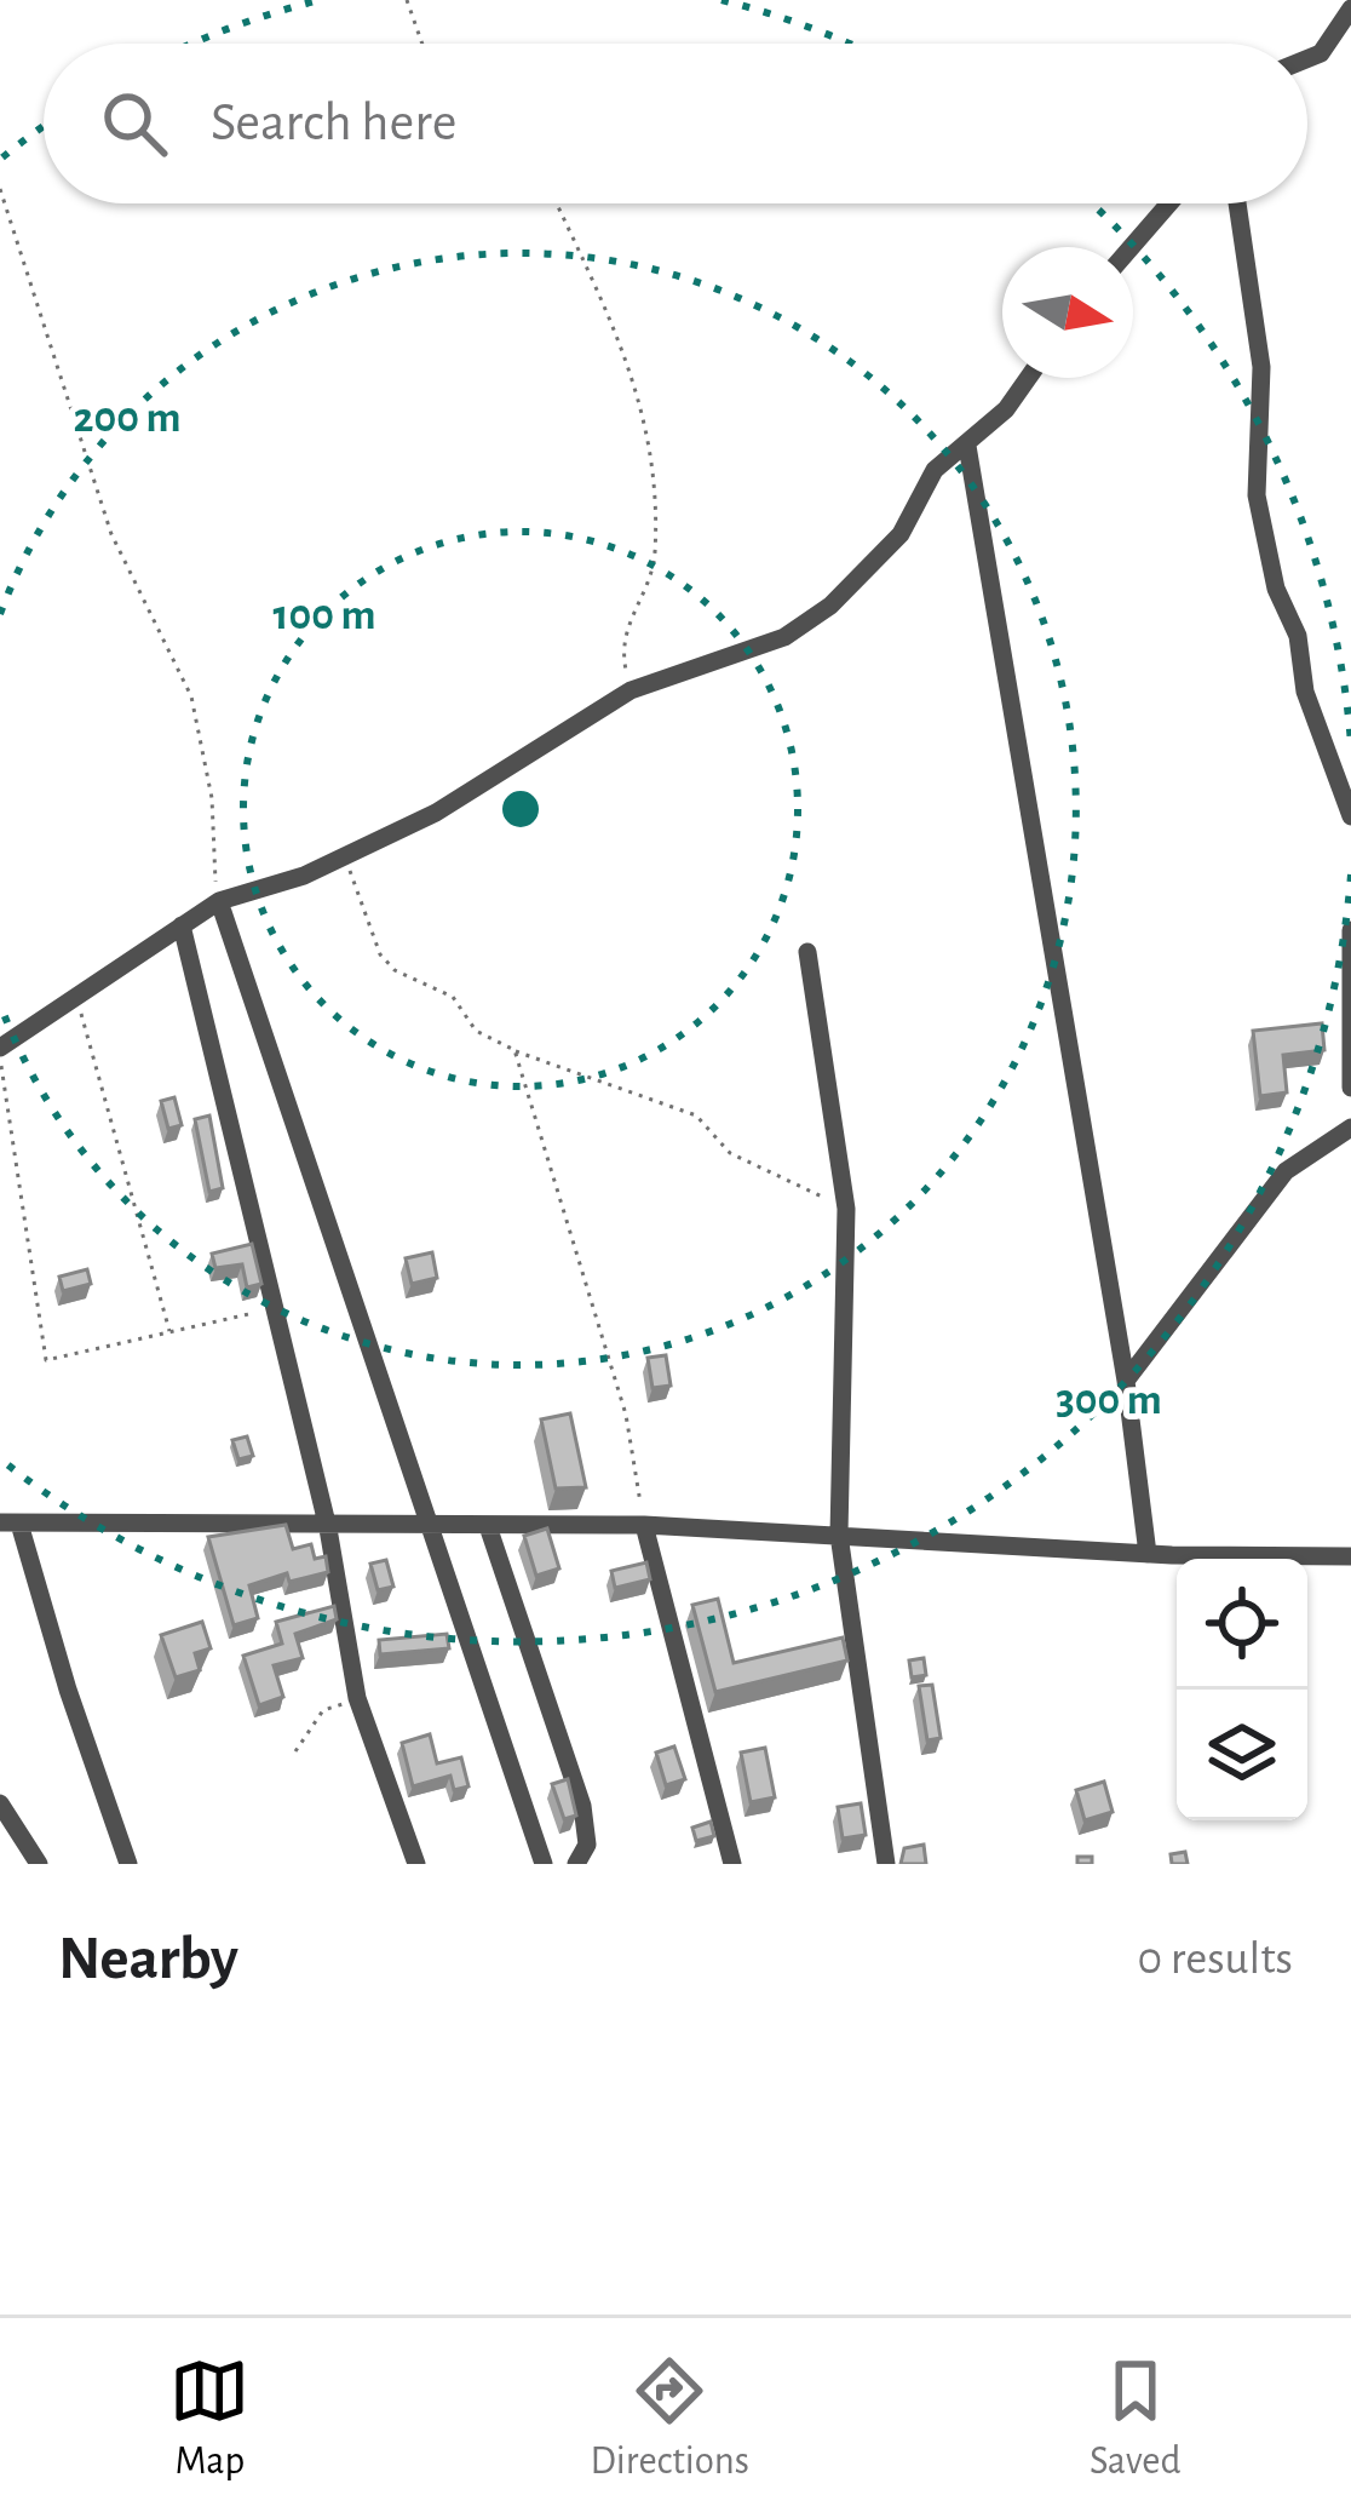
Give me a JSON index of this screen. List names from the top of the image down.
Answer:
{
  "north": "right",
  "page": {
    "search": "Search here",
    "heading": ["Nearby", "0 results"],
    "nav": ["Map", "Directions", "Saved"]
  },
  "rings": ["200 m", "100 m", "300 m"]
}
